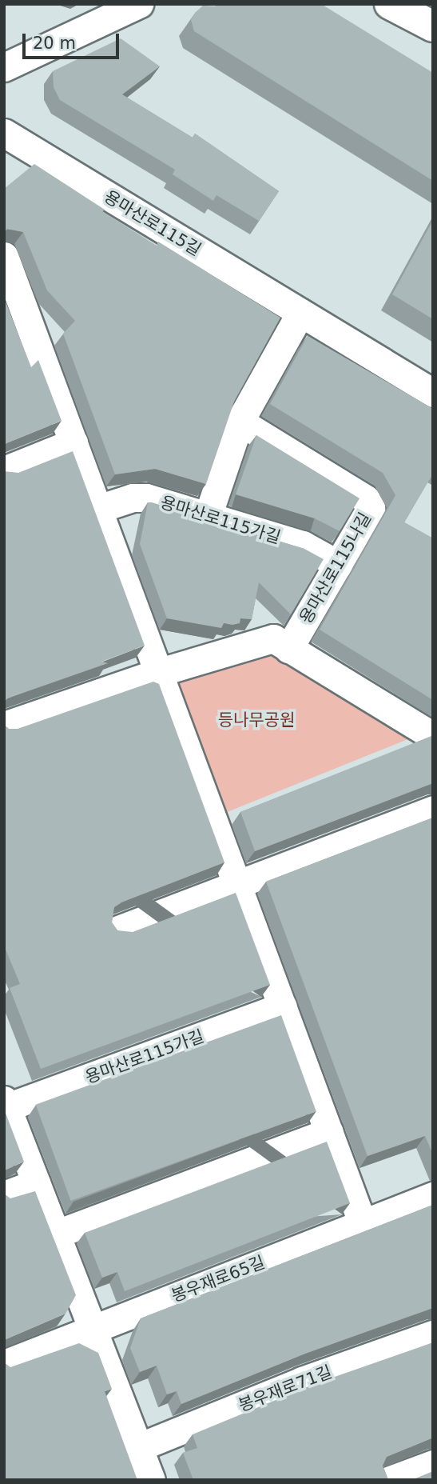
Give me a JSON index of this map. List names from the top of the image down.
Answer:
{
  "streets": {
    "street": [
      "용마산로115길",
      "용마산로115가길",
      "용마산로115나길",
      "봉우재로65길",
      "봉우재로71길"
    ]
  },
  "crossings": [
    ["용마산로115가길", "용마산로115나길"]
  ],
  "parks": ["등나무공원"],
  "scale_bar": "20 m"
}
